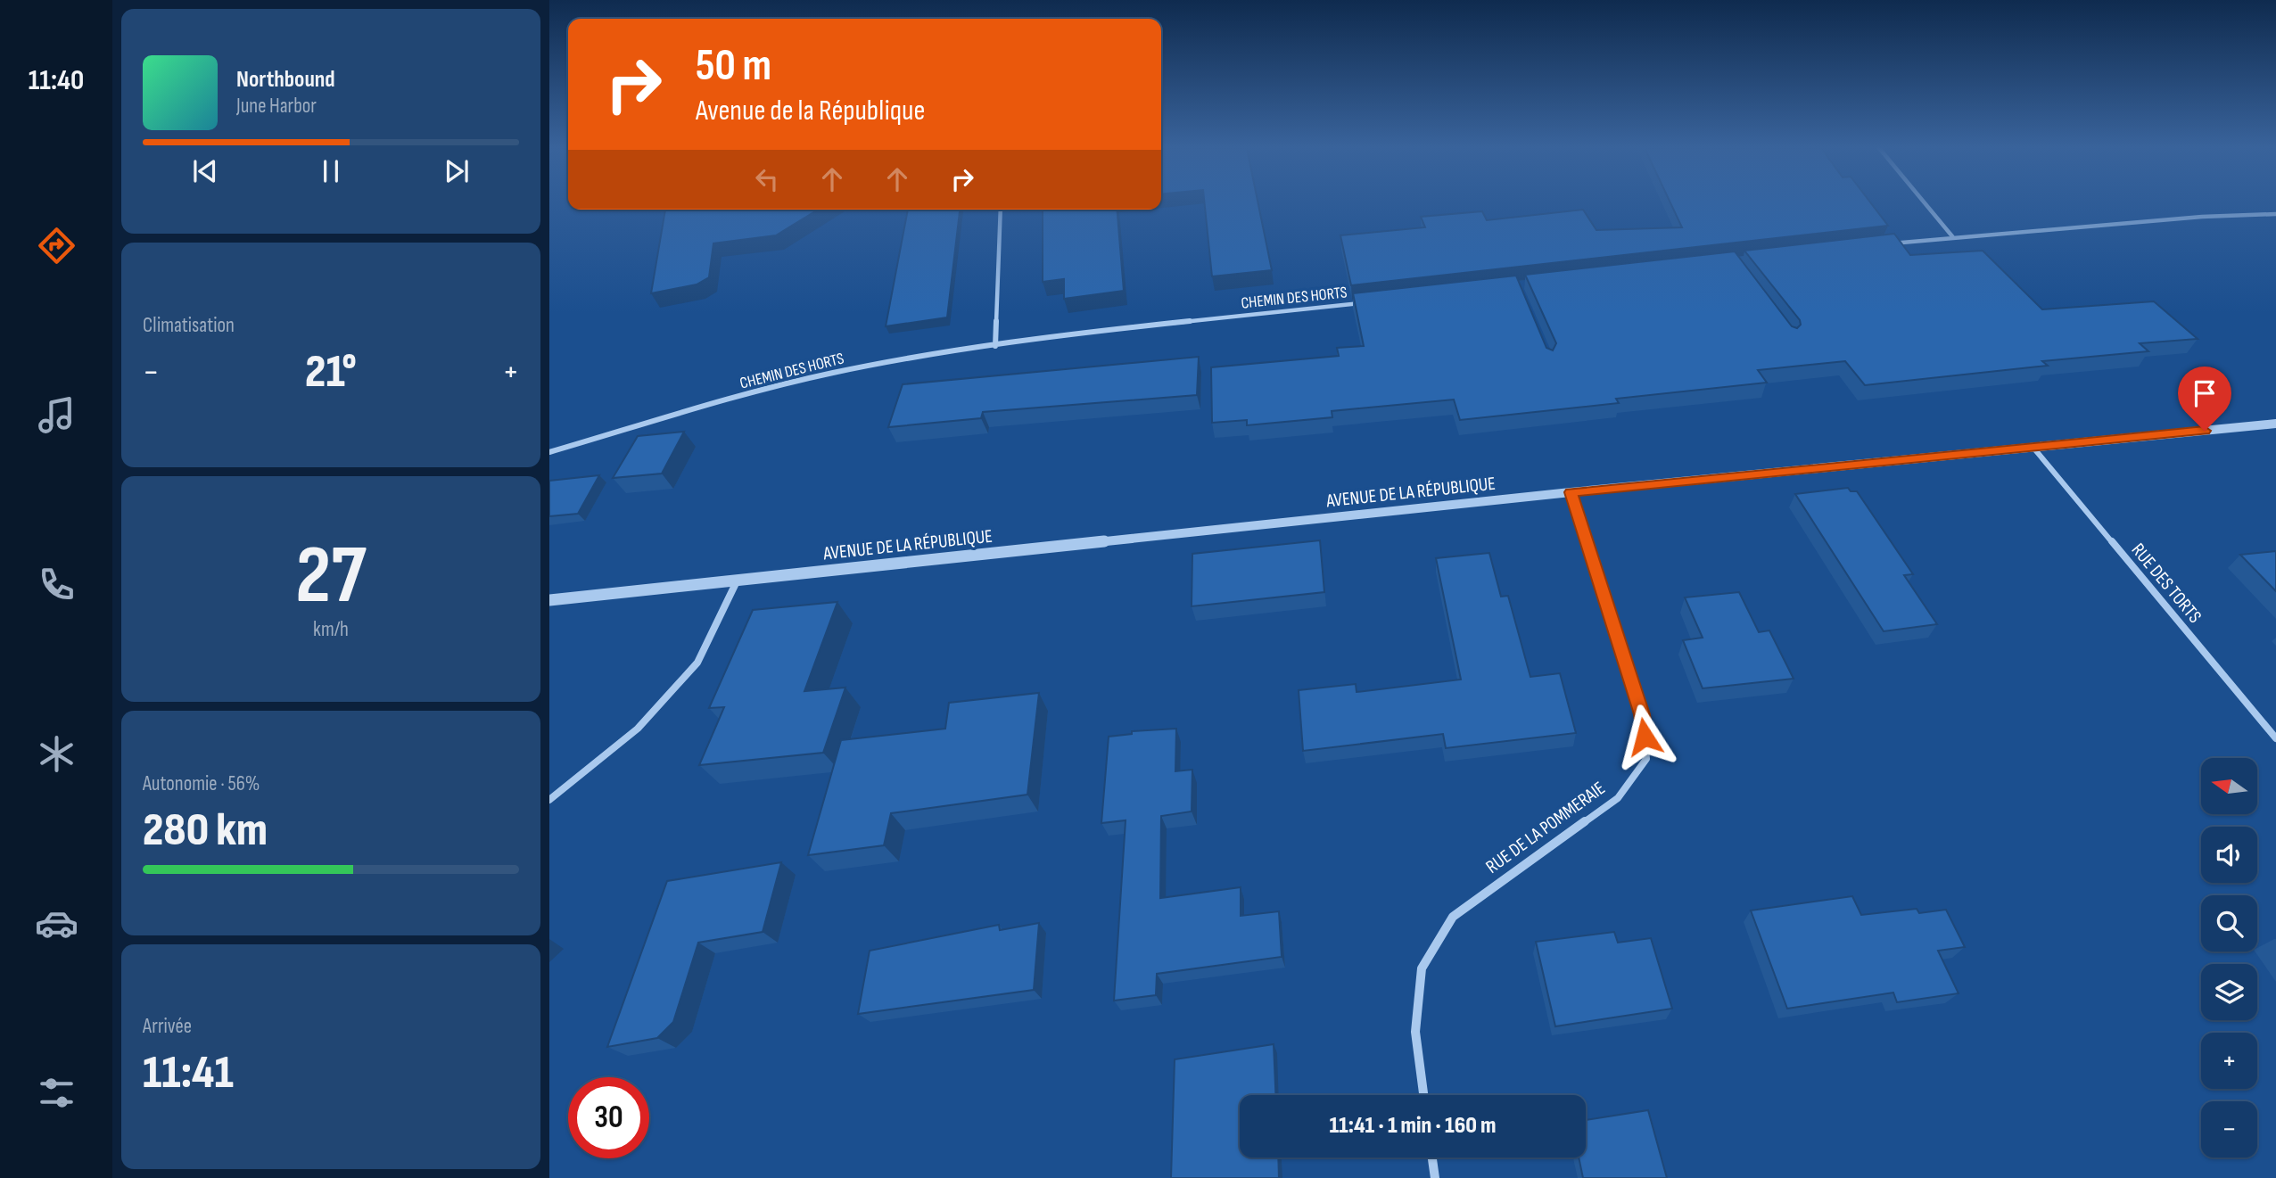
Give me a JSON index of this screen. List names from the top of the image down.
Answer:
{
  "streets": {
    "street": [
      "CHEMIN DES HORTS",
      "AVENUE DE LA RÉPUBLIQUE",
      "RUE DES TORTS",
      "RUE DE LA POMMERAIE"
    ]
  },
  "crossings": [
    ["AVENUE DE LA RÉPUBLIQUE", "RUE DES TORTS"],
    ["AVENUE DE LA RÉPUBLIQUE", "RUE DE LA POMMERAIE"]
  ],
  "north": "left",
  "page": {
    "tabs": "11:40",
    "turn": ["50 m", "Avenue de la République"],
    "song": ["Northbound", "June Harbor"],
    "tile": [
      "Climatisation",
      ["27", "km/h"],
      ["Autonomie · 56%", "280 km"],
      ["Arrivée", "11:41"]
    ],
    "heat": ["−", "21°", "+"],
    "map_buttons": ["+", "−"],
    "limit": "30",
    "trip": "11:41 · 1 min · 160 m"
  }
}
